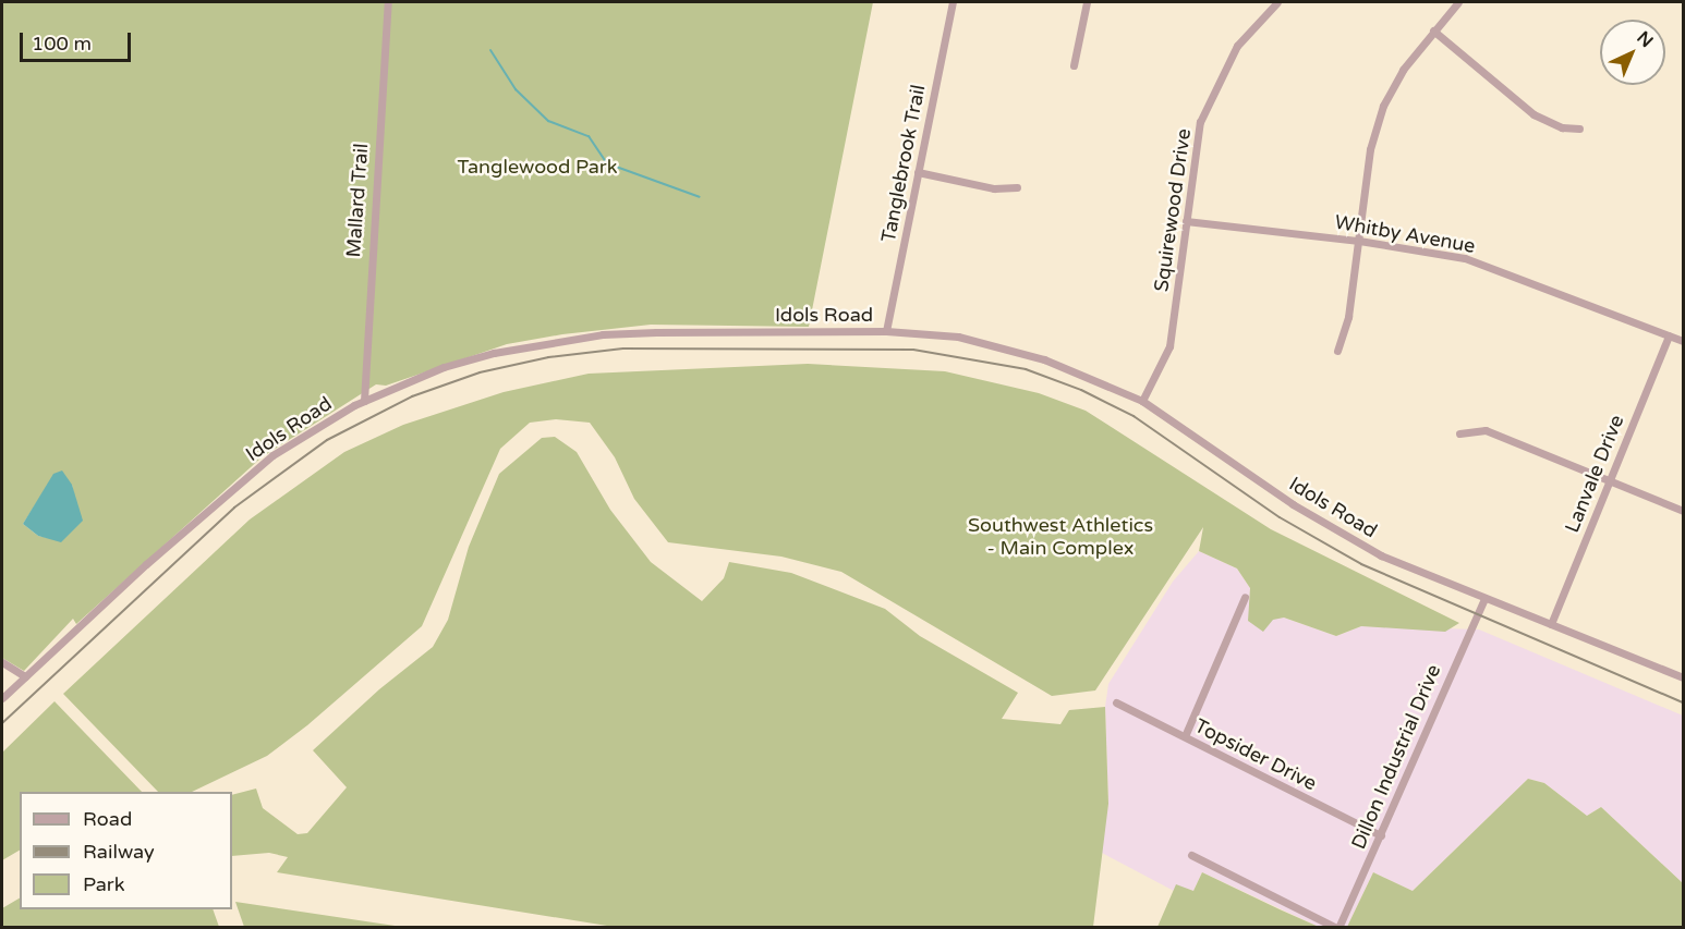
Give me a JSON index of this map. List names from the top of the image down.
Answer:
{
  "streets": {
    "street": [
      "Tanglebrook Trail",
      "Mallard Trail",
      "Squirewood Drive",
      "Whitby Avenue",
      "Idols Road",
      "Lanvale Drive",
      "Topsider Drive",
      "Dillon Industrial Drive"
    ]
  },
  "crossings": [
    ["Tanglebrook Trail", "Idols Road"],
    ["Mallard Trail", "Idols Road"],
    ["Squirewood Drive", "Whitby Avenue"],
    ["Squirewood Drive", "Idols Road"],
    ["Whitby Avenue", "Lanvale Drive"],
    ["Idols Road", "Lanvale Drive"],
    ["Idols Road", "Dillon Industrial Drive"],
    ["Topsider Drive", "Dillon Industrial Drive"]
  ],
  "parks": ["Tanglewood Park", "Southwest Athletics - Main Complex"],
  "legend": ["Road", "Railway", "Park"],
  "scale_bar": "100 m",
  "north": "top right"
}
